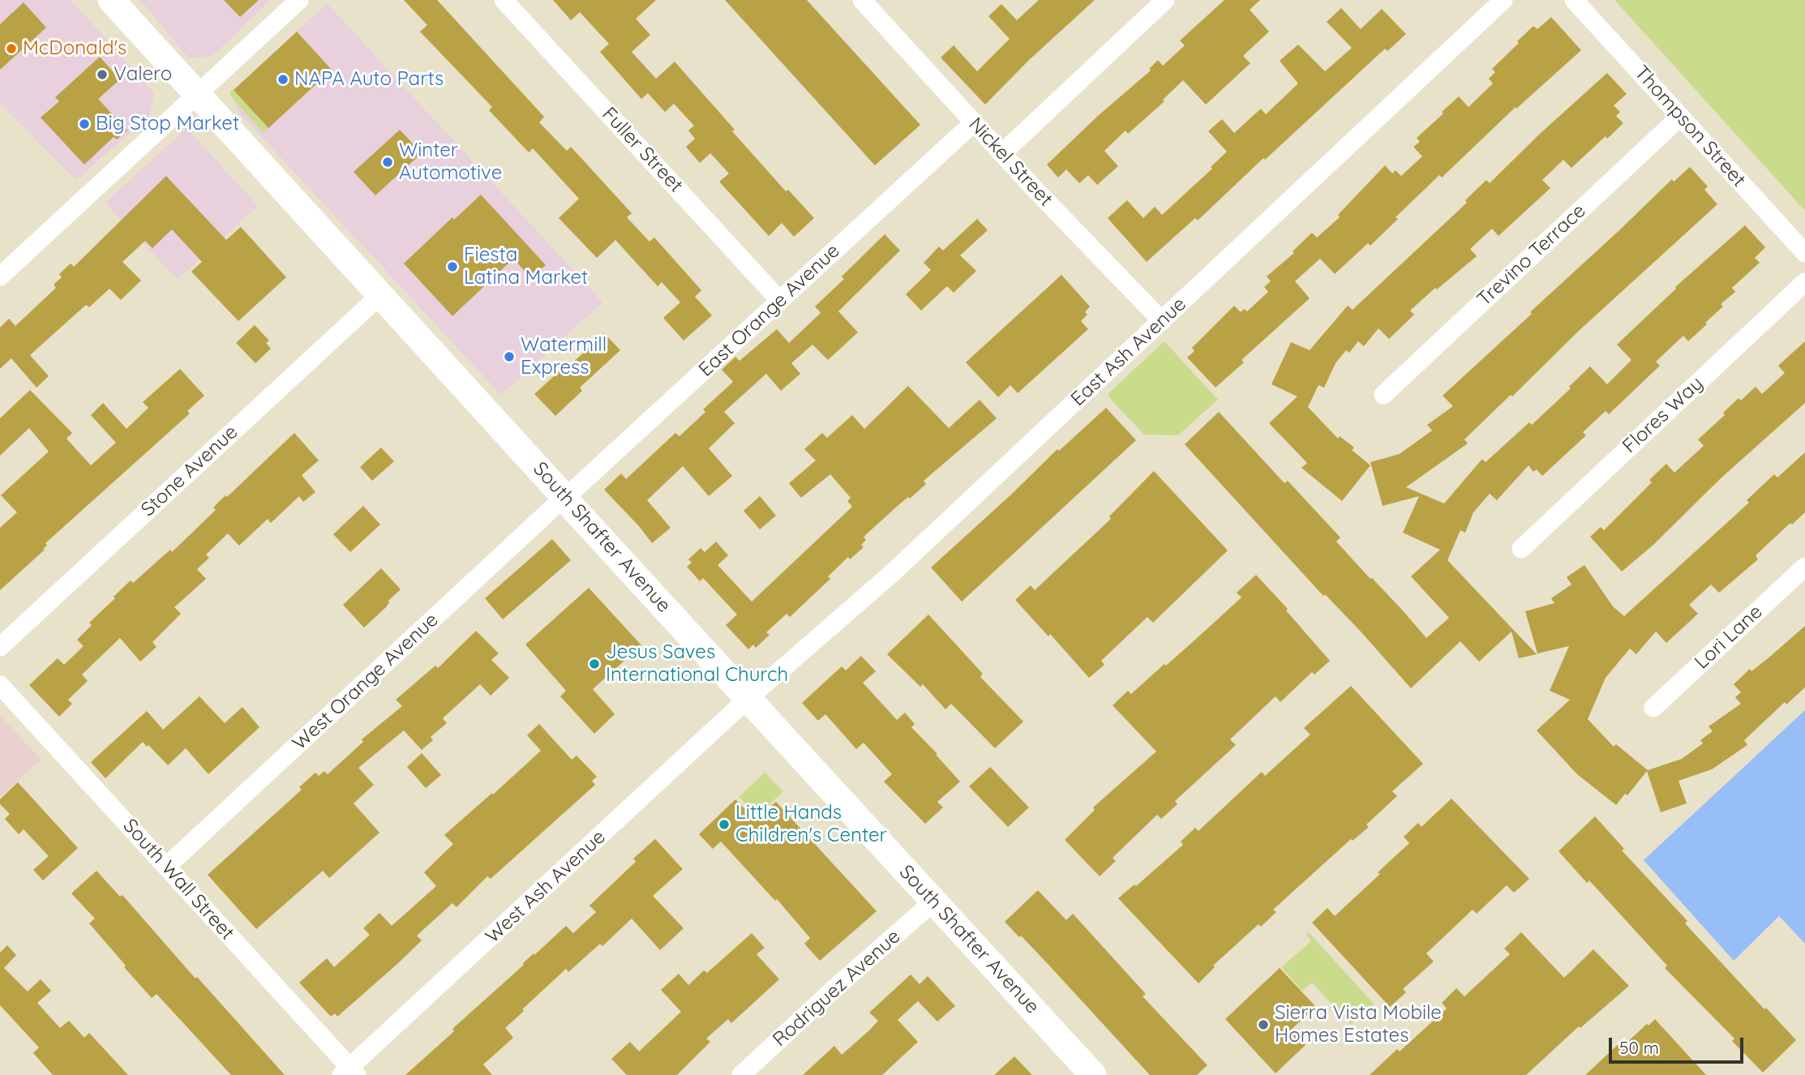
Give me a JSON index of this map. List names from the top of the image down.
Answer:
{
  "streets": {
    "main road": ["South Shafter Avenue"],
    "street": [
      "Thompson Street",
      "Fuller Street",
      "Nickel Street",
      "Trevino Terrace",
      "East Orange Avenue",
      "East Ash Avenue",
      "Flores Way",
      "Stone Avenue",
      "Lori Lane",
      "West Orange Avenue",
      "South Wall Street",
      "West Ash Avenue",
      "Rodriguez Avenue"
    ]
  },
  "crossings": [
    ["Thompson Street", "Trevino Terrace"],
    ["Fuller Street", "East Orange Avenue"],
    ["Nickel Street", "East Orange Avenue"],
    ["Nickel Street", "East Ash Avenue"],
    ["East Orange Avenue", "South Shafter Avenue"],
    ["East Orange Avenue", "West Orange Avenue"],
    ["East Ash Avenue", "South Shafter Avenue"],
    ["East Ash Avenue", "West Ash Avenue"],
    ["Stone Avenue", "South Shafter Avenue"],
    ["South Shafter Avenue", "West Orange Avenue"],
    ["South Shafter Avenue", "West Ash Avenue"],
    ["South Shafter Avenue", "Rodriguez Avenue"],
    ["West Orange Avenue", "South Wall Street"],
    ["South Wall Street", "West Ash Avenue"]
  ],
  "places": [
    "McDonald's",
    "Valero",
    "NAPA Auto Parts",
    "Big Stop Market",
    "Winter Automotive",
    "Fiesta Latina Market",
    "Watermill Express",
    "Jesus Saves International Church",
    "Little Hands Children's Center",
    "Sierra Vista Mobile Homes Estates"
  ],
  "scale_bar": "50 m"
}
